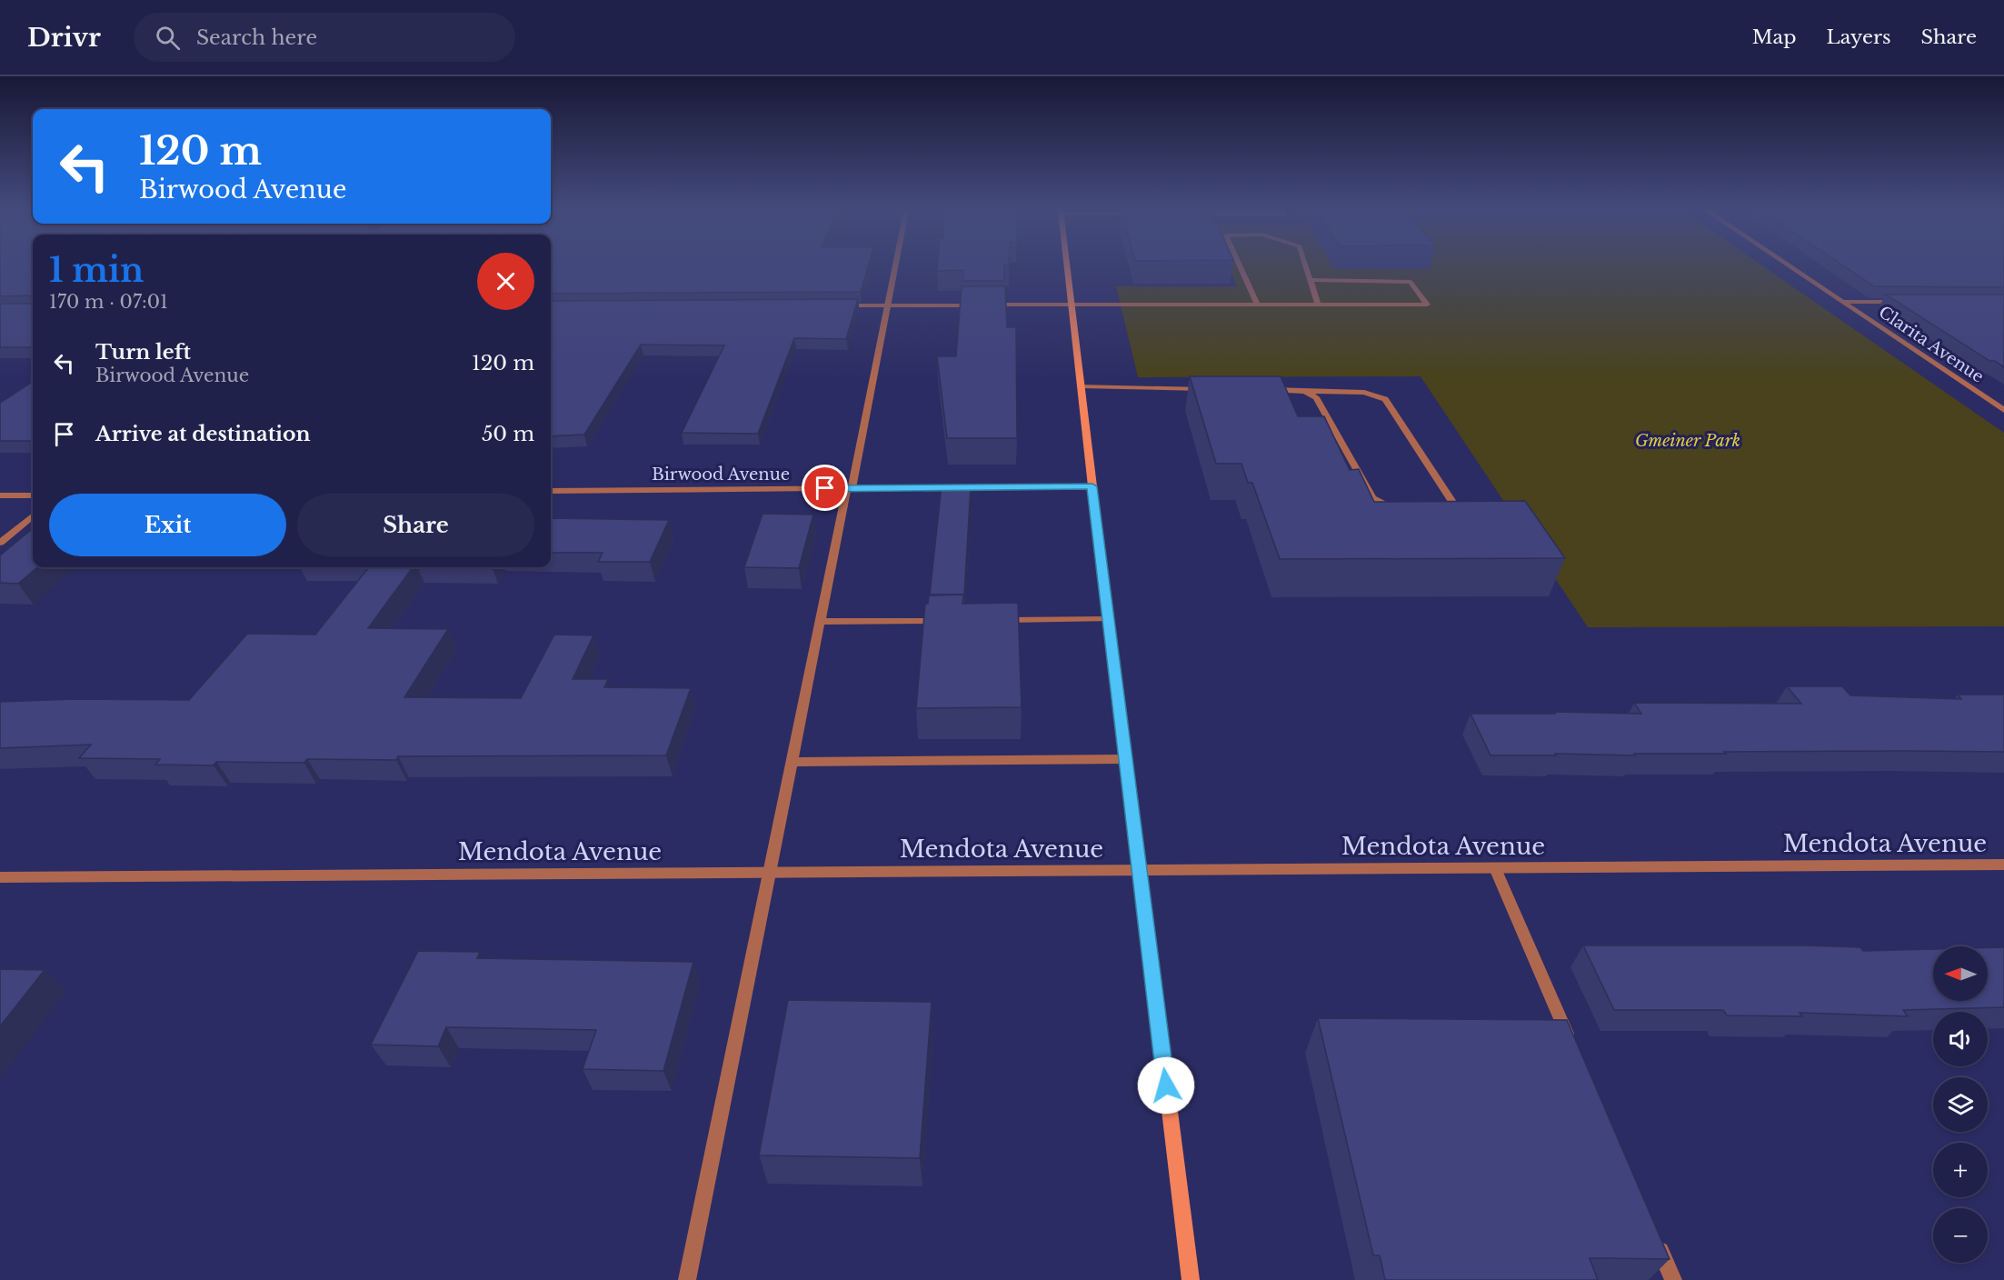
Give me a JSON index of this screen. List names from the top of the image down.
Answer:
{
  "streets": {
    "street": ["Clarita Avenue", "Birwood Avenue", "Mendota Avenue"]
  },
  "parks": ["Gmeiner Park"],
  "north": "left",
  "page": {
    "header": "Drivr",
    "search": "Search here",
    "nav": ["Map", "Layers", "Share"],
    "turn": ["120 m", "Birwood Avenue"],
    "heading": ["1 min", "170 m · 07:01"],
    "list": [
      {
        "name": "Turn left",
        "note": "Birwood Avenue",
        "value": "120 m"
      },
      {
        "name": "Arrive at destination",
        "value": "50 m"
      }
    ],
    "buttons": ["Exit", "Share"],
    "map_buttons": ["+", "−"]
  }
}
